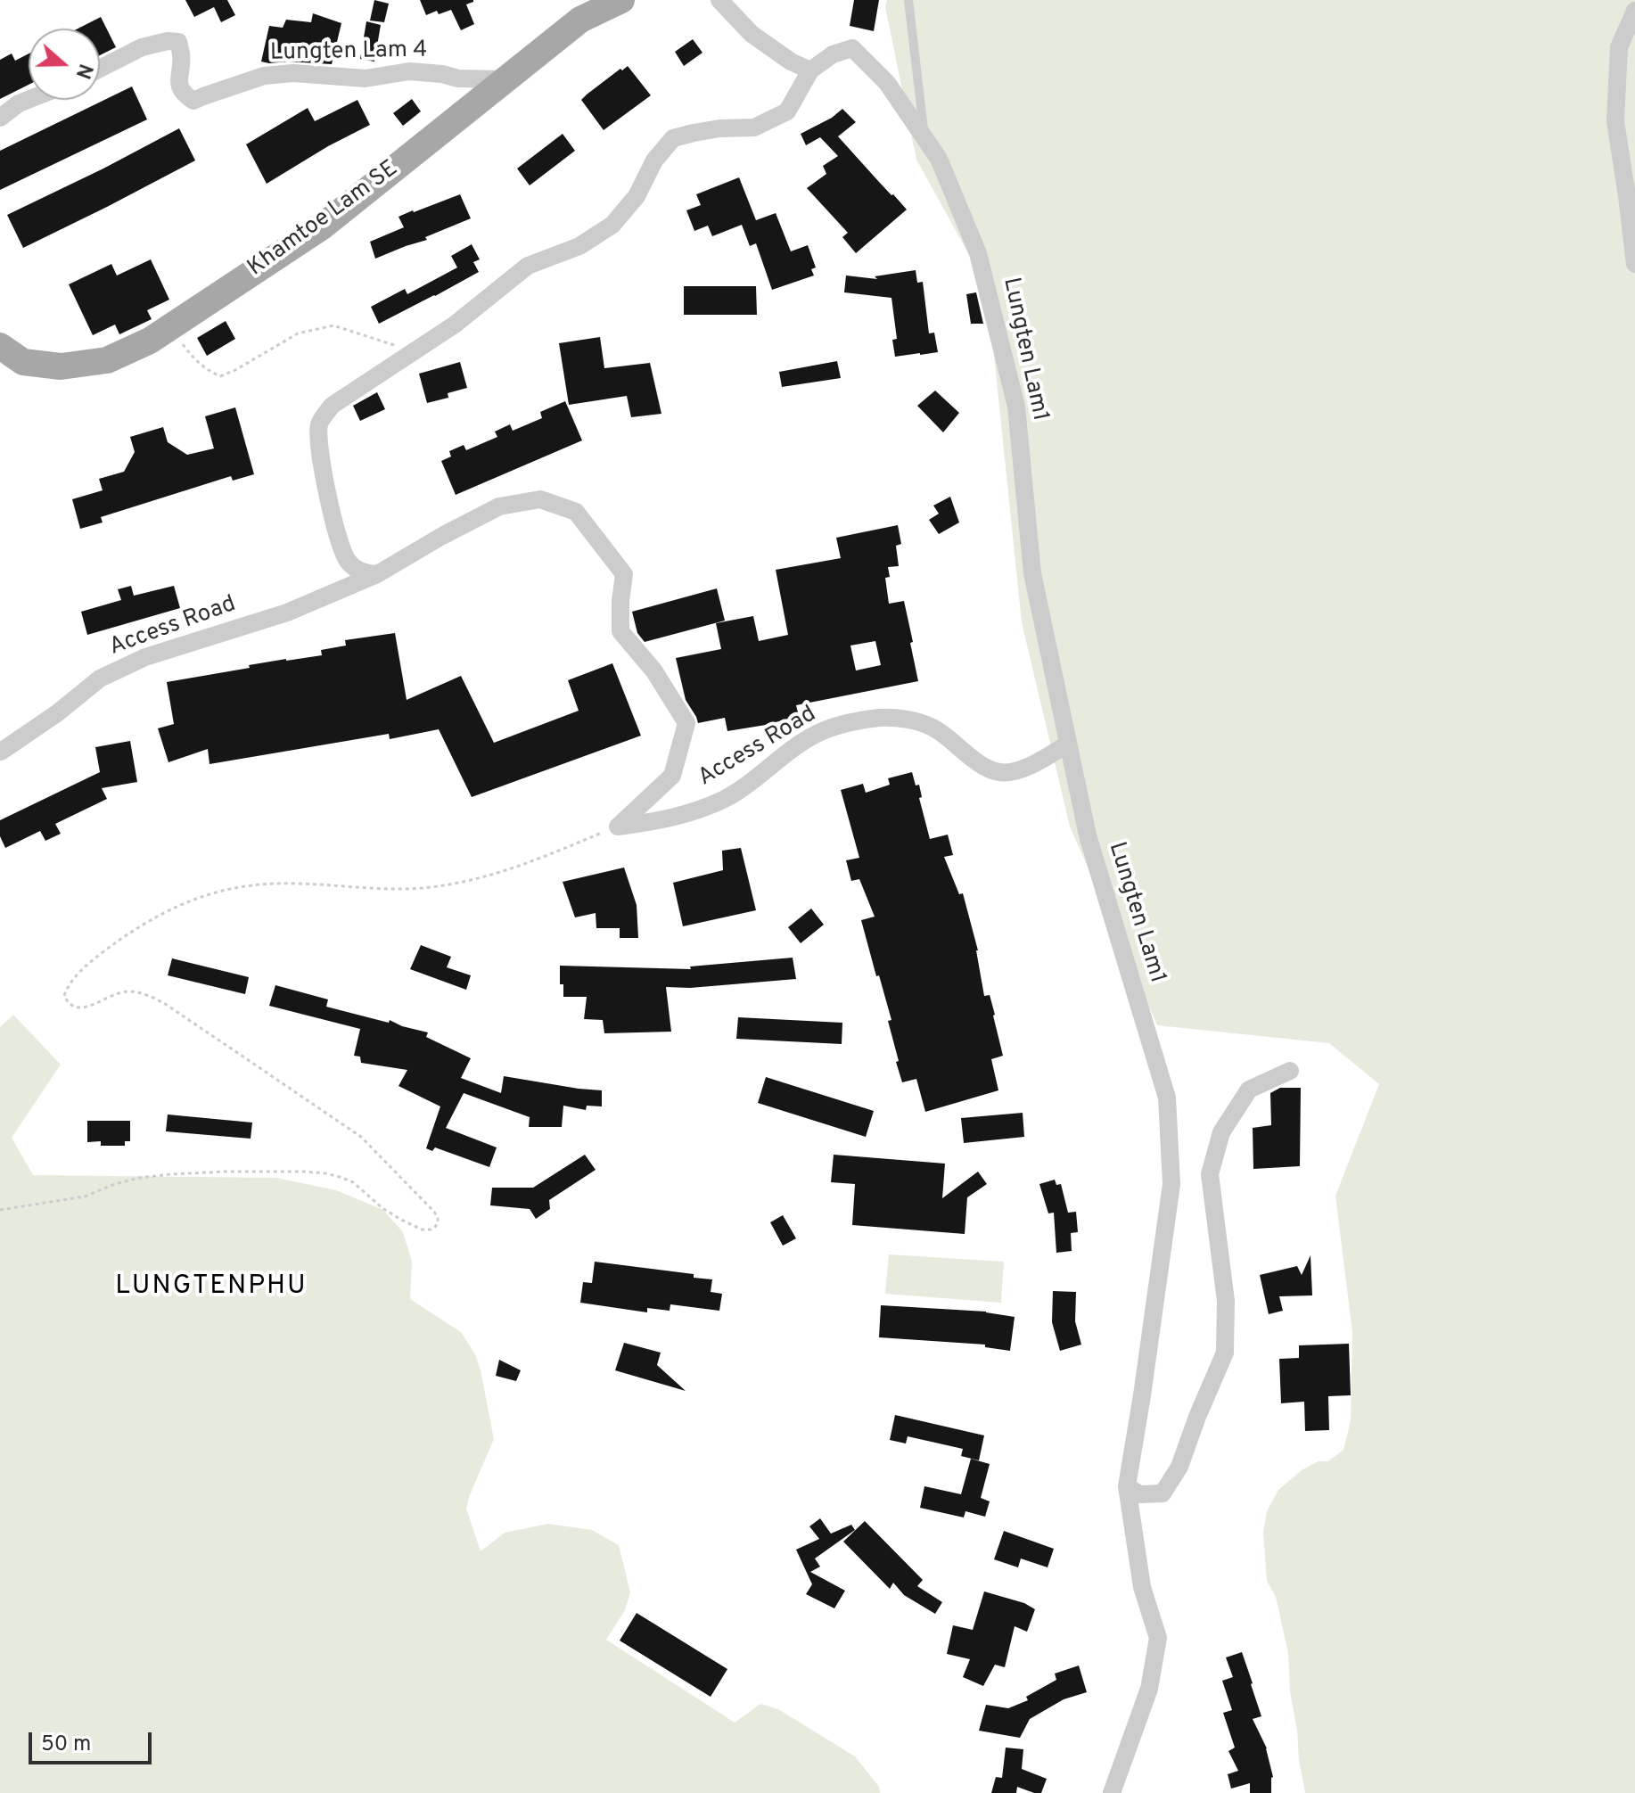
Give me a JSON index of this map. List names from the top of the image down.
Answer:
{
  "streets": {
    "main road": ["Khamtoe Lam SE"],
    "street": ["Lungten Lam 4", "Lungten Lam1", "Access Road"]
  },
  "crossings": [
    ["Lungten Lam 4", "Khamtoe Lam SE"],
    ["Lungten Lam1", "Access Road"]
  ],
  "districts": ["LUNGTENPHU"],
  "scale_bar": "50 m",
  "north": "right"
}
